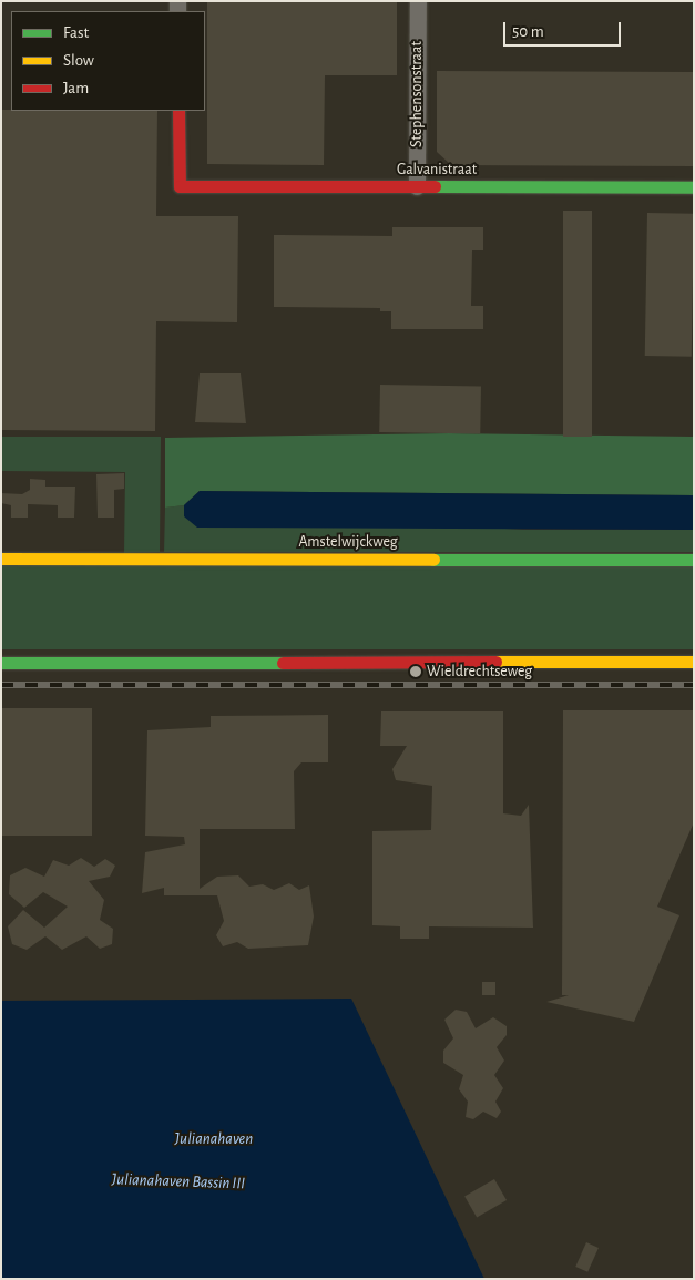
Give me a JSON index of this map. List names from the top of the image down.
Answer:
{
  "streets": {
    "street": ["Stephensonstraat", "Galvanistraat", "Amstelwijckweg"]
  },
  "crossings": [
    ["Stephensonstraat", "Galvanistraat"]
  ],
  "water": ["Julianahaven", "Julianahaven Bassin III"],
  "places": ["Wieldrechtseweg"],
  "legend": ["Fast", "Slow", "Jam"],
  "scale_bar": "50 m"
}
